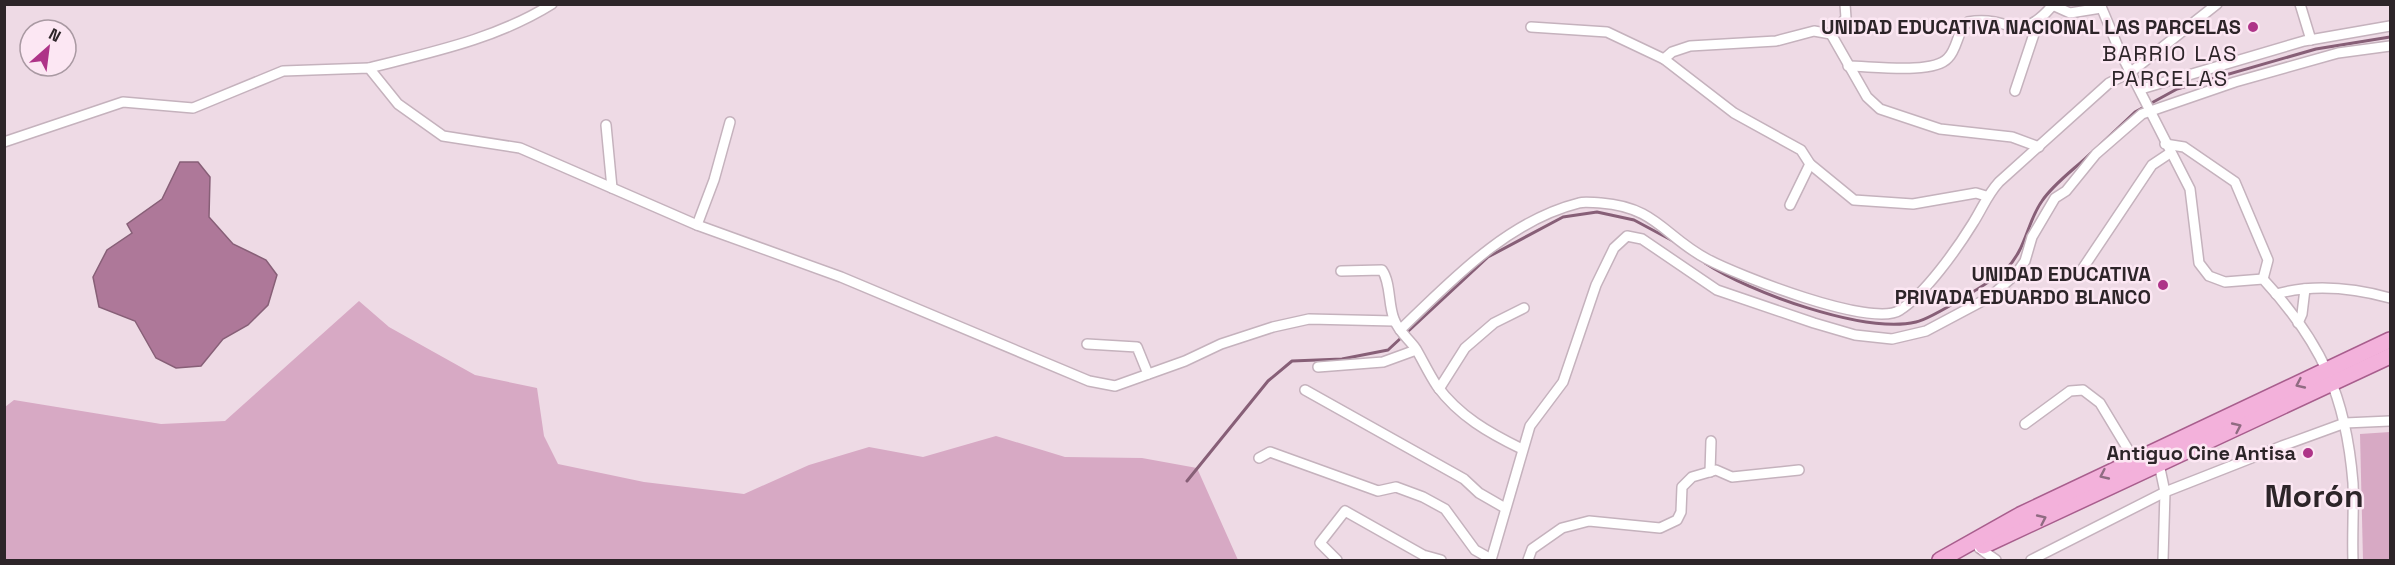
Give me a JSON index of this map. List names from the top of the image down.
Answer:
{
  "districts": ["BARRIO LAS PARCELAS", "Morón"],
  "places": ["UNIDAD EDUCATIVA NACIONAL LAS PARCELAS", "UNIDAD EDUCATIVA PRIVADA EDUARDO BLANCO", "Antiguo Cine Antisa"],
  "north": "top right"
}
